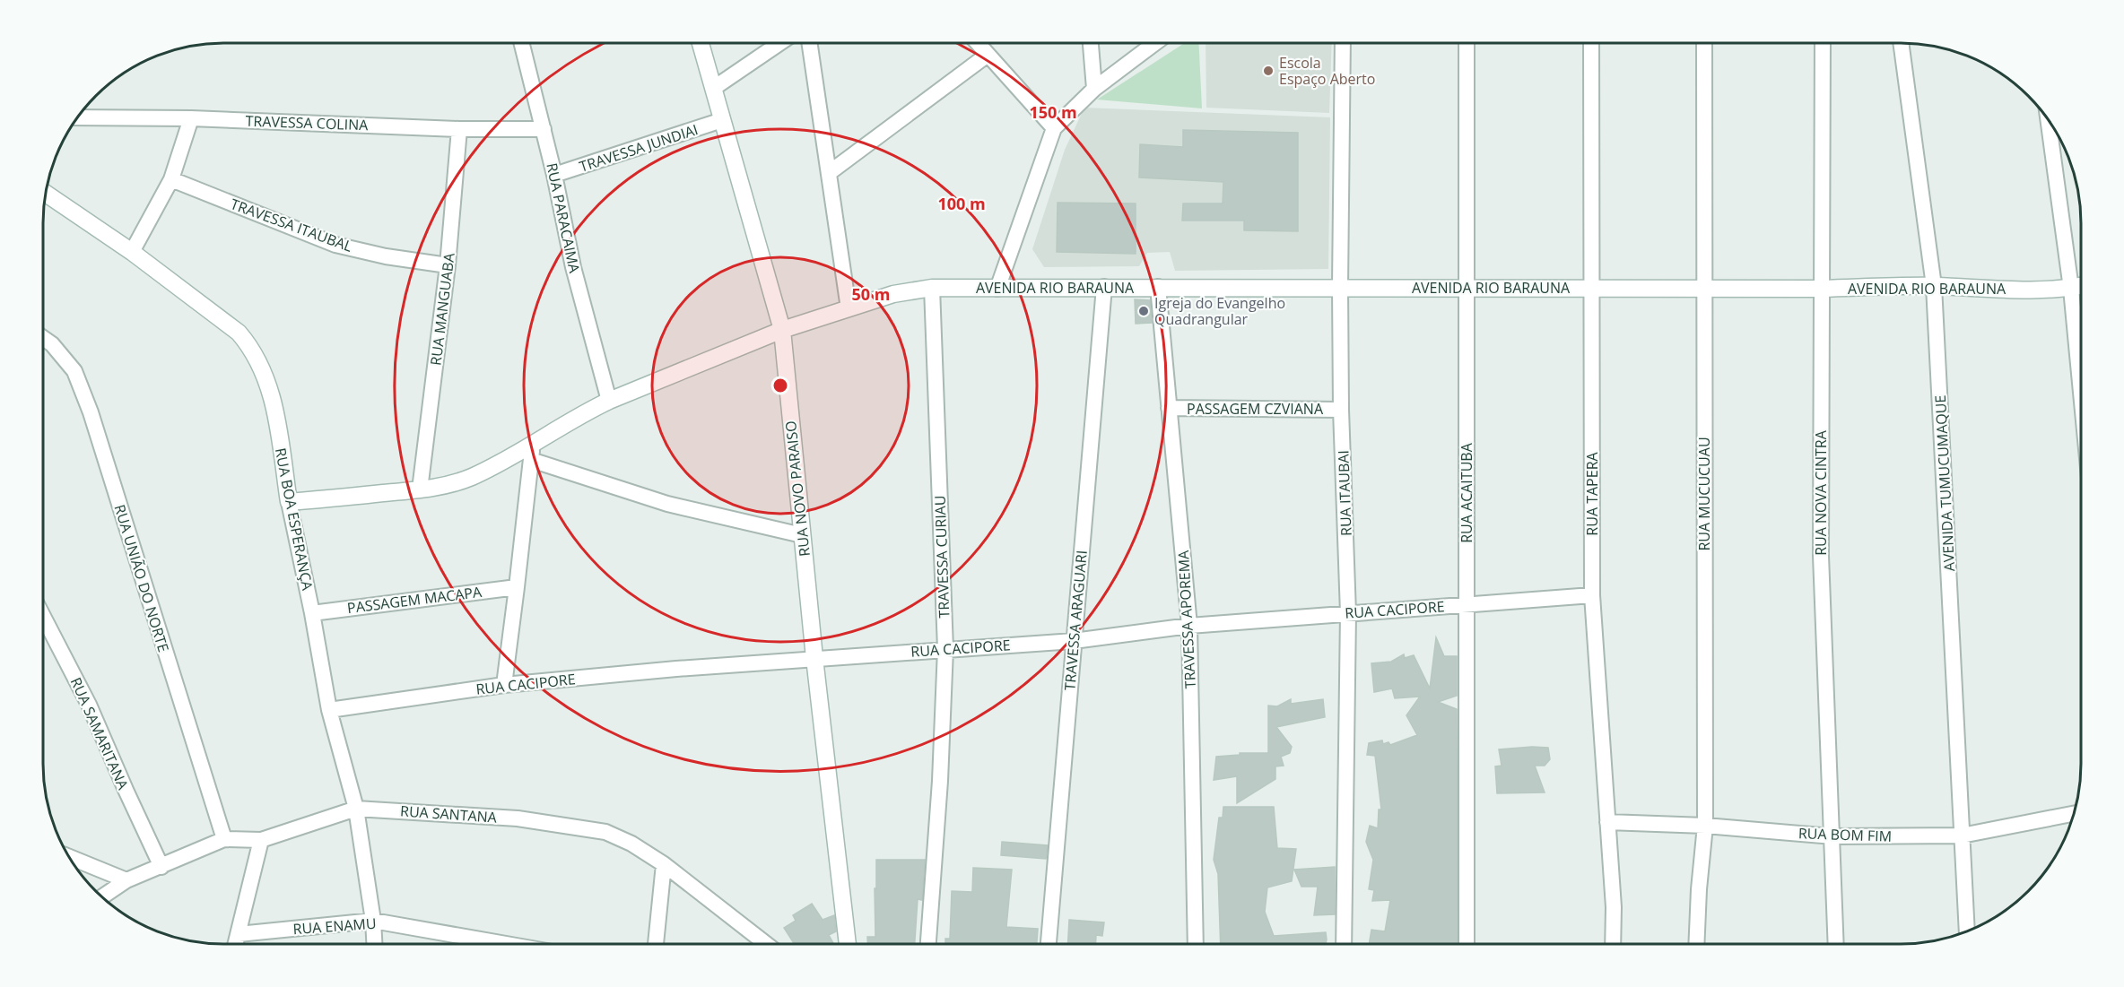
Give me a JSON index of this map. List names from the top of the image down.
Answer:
{
  "streets": {
    "street": [
      "TRAVESSA COLINA",
      "TRAVESSA JUNDIAI",
      "RUA PARACAIMA",
      "TRAVESSA ITAUBAL",
      "AVENIDA RIO BARAUNA",
      "RUA MANGUABA",
      "PASSAGEM CZVIANA",
      "AVENIDA TUMUCUMAQUE",
      "RUA NOVO PARAISO",
      "RUA ITAUBAI",
      "RUA ACAITUBA",
      "RUA NOVA CINTRA",
      "RUA TAPERA",
      "RUA MUCUCUAU",
      "RUA BOA ESPERANÇA",
      "TRAVESSA CURIAU",
      "RUA UNIÃO DO NORTE",
      "PASSAGEM MACAPA",
      "RUA CACIPORE",
      "TRAVESSA APOREMA",
      "TRAVESSA ARAGUARI",
      "RUA SAMARITANA",
      "RUA SANTANA",
      "RUA BOM FIM",
      "RUA ENAMU"
    ]
  },
  "crossings": [
    ["TRAVESSA COLINA", "RUA PARACAIMA"],
    ["TRAVESSA COLINA", "RUA MANGUABA"],
    ["TRAVESSA JUNDIAI", "RUA PARACAIMA"],
    ["TRAVESSA JUNDIAI", "RUA NOVO PARAISO"],
    ["RUA PARACAIMA", "AVENIDA RIO BARAUNA"],
    ["TRAVESSA ITAUBAL", "RUA MANGUABA"],
    ["AVENIDA RIO BARAUNA", "RUA MANGUABA"],
    ["AVENIDA RIO BARAUNA", "AVENIDA TUMUCUMAQUE"],
    ["AVENIDA RIO BARAUNA", "RUA NOVO PARAISO"],
    ["AVENIDA RIO BARAUNA", "RUA ITAUBAI"],
    ["AVENIDA RIO BARAUNA", "RUA ACAITUBA"],
    ["AVENIDA RIO BARAUNA", "RUA NOVA CINTRA"],
    ["AVENIDA RIO BARAUNA", "RUA TAPERA"],
    ["AVENIDA RIO BARAUNA", "RUA MUCUCUAU"],
    ["AVENIDA RIO BARAUNA", "RUA BOA ESPERANÇA"],
    ["AVENIDA RIO BARAUNA", "TRAVESSA CURIAU"],
    ["AVENIDA RIO BARAUNA", "TRAVESSA APOREMA"],
    ["AVENIDA RIO BARAUNA", "TRAVESSA ARAGUARI"],
    ["PASSAGEM CZVIANA", "RUA ITAUBAI"],
    ["PASSAGEM CZVIANA", "TRAVESSA APOREMA"],
    ["AVENIDA TUMUCUMAQUE", "RUA BOM FIM"],
    ["RUA NOVO PARAISO", "RUA CACIPORE"],
    ["RUA ITAUBAI", "RUA CACIPORE"],
    ["RUA ACAITUBA", "RUA CACIPORE"],
    ["RUA NOVA CINTRA", "RUA BOM FIM"],
    ["RUA TAPERA", "RUA CACIPORE"],
    ["RUA TAPERA", "RUA BOM FIM"],
    ["RUA MUCUCUAU", "RUA BOM FIM"],
    ["RUA BOA ESPERANÇA", "PASSAGEM MACAPA"],
    ["RUA BOA ESPERANÇA", "RUA CACIPORE"],
    ["RUA BOA ESPERANÇA", "RUA SANTANA"],
    ["RUA BOA ESPERANÇA", "RUA ENAMU"],
    ["TRAVESSA CURIAU", "RUA CACIPORE"],
    ["RUA UNIÃO DO NORTE", "RUA SANTANA"],
    ["RUA CACIPORE", "TRAVESSA APOREMA"],
    ["RUA CACIPORE", "TRAVESSA ARAGUARI"],
    ["RUA SAMARITANA", "RUA SANTANA"]
  ],
  "places": ["Escola Espaço Aberto", "Igreja do Evangelho Quadrangular"],
  "rings": ["150 m", "100 m", "50 m"]
}
